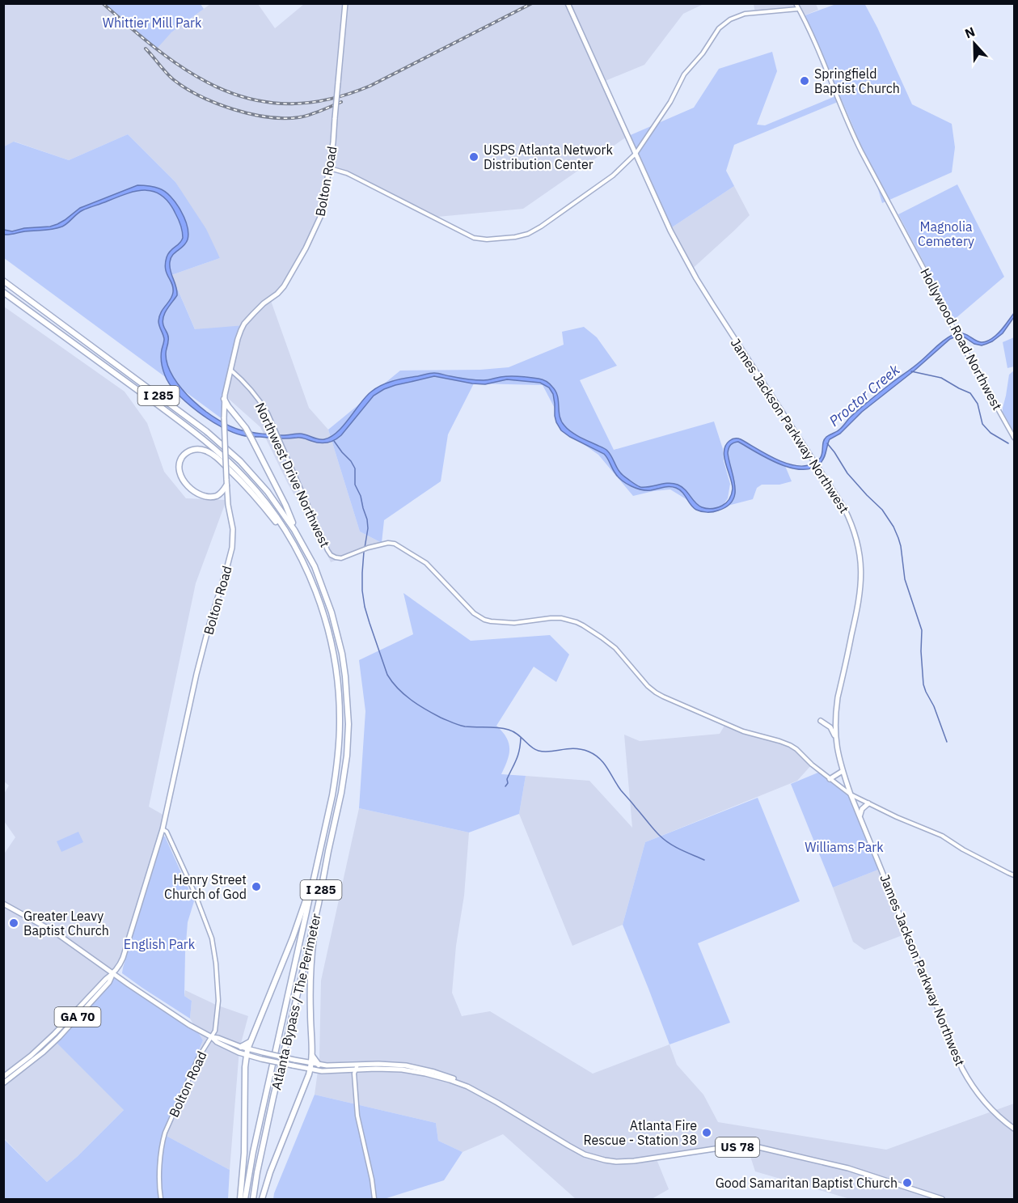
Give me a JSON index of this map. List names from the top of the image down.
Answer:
{
  "streets": {
    "highway": ["I 285", "Atlanta Bypass / The Perimeter"],
    "main road": [
      "Bolton Road",
      "James Jackson Parkway Northwest",
      "GA 70",
      "US 78"
    ],
    "street": ["Hollywood Road Northwest", "Northwest Drive Northwest"]
  },
  "crossings": [
    ["Bolton Road", "Northwest Drive Northwest"],
    ["Bolton Road", "US 78"],
    ["James Jackson Parkway Northwest", "Northwest Drive Northwest"],
    ["GA 70", "US 78"]
  ],
  "water": ["Proctor Creek"],
  "parks": [
    "Whittier Mill Park",
    "Magnolia Cemetery",
    "Williams Park",
    "English Park"
  ],
  "places": [
    "Springfield Baptist Church",
    "USPS Atlanta Network Distribution Center",
    "Henry Street Church of God",
    "Greater Leavy Baptist Church",
    "Atlanta Fire Rescue - Station 38",
    "Good Samaritan Baptist Church"
  ],
  "north": "top"
}
